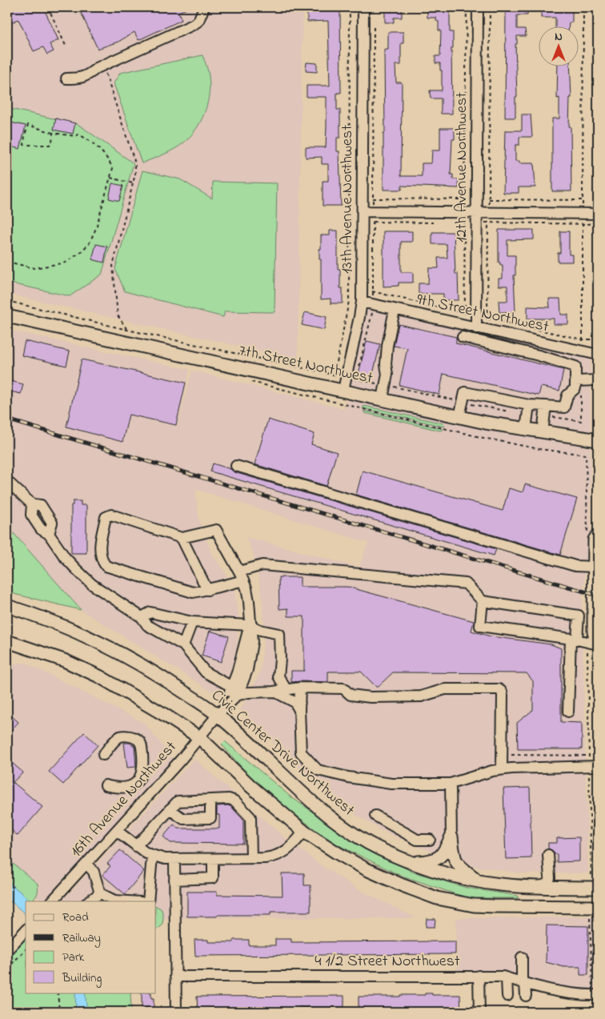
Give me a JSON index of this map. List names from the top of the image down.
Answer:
{
  "streets": {
    "main road": ["7th Street Northwest", "Civic Center Drive Northwest"],
    "street": [
      "12th Avenue Northwest",
      "13th Avenue Northwest",
      "9th Street Northwest",
      "16th Avenue Northwest",
      "4 1/2 Street Northwest"
    ]
  },
  "crossings": [
    ["12th Avenue Northwest", "9th Street Northwest"],
    ["13th Avenue Northwest", "9th Street Northwest"],
    ["13th Avenue Northwest", "7th Street Northwest"],
    ["Civic Center Drive Northwest", "16th Avenue Northwest"]
  ],
  "legend": [
    "Road",
    "Railway",
    "Park",
    "Building"
  ],
  "north": "top"
}
